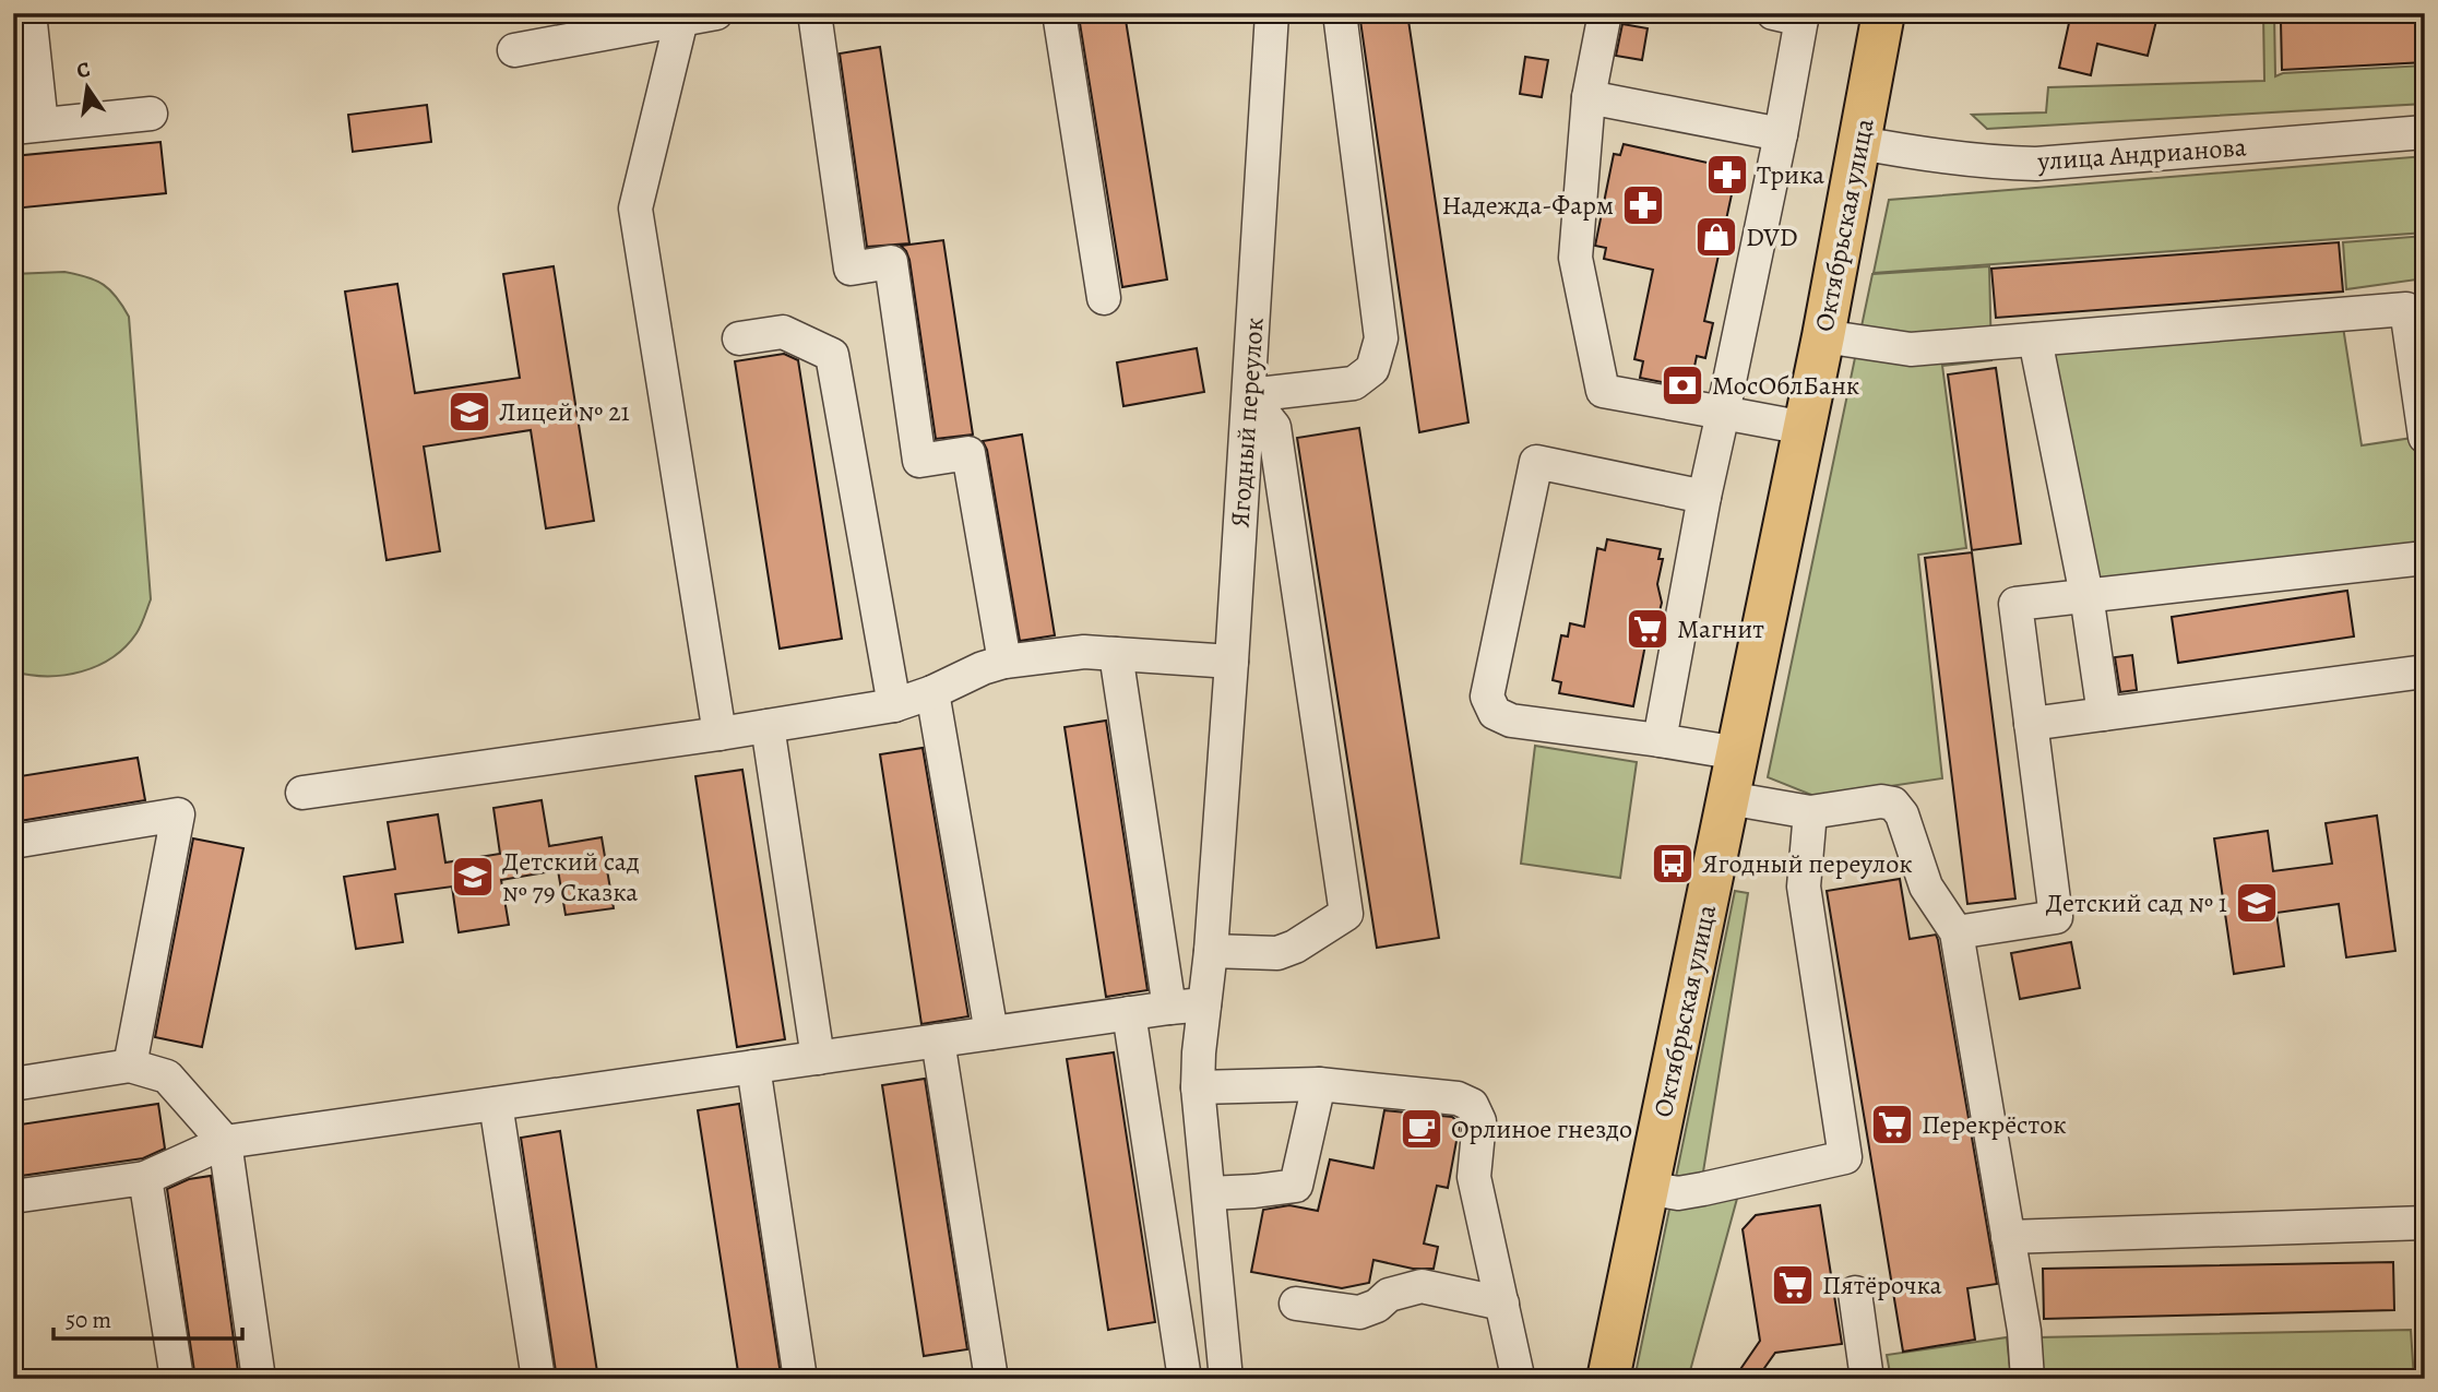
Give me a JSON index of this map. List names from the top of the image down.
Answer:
{
  "streets": {
    "main road": ["Октябрьская улица"],
    "street": ["улица Андрианова", "Ягодный переулок"]
  },
  "crossings": [
    ["улица Андрианова", "Октябрьская улица"]
  ],
  "places": {
    "pharmacy": ["Трика", "Надежда-Фарм"],
    "shop": ["DVD"],
    "bank": ["МосОблБанк"],
    "school or university": ["Лицей № 21", "Детский сад № 79 Сказка", "Детский сад № 1"],
    "supermarket": ["Магнит", "Перекрёсток", "Пятёрочка"],
    "bus stop": ["Ягодный переулок"],
    "cafe": ["Орлиное гнездо"]
  },
  "scale_bar": "50 m",
  "north": "top"
}
